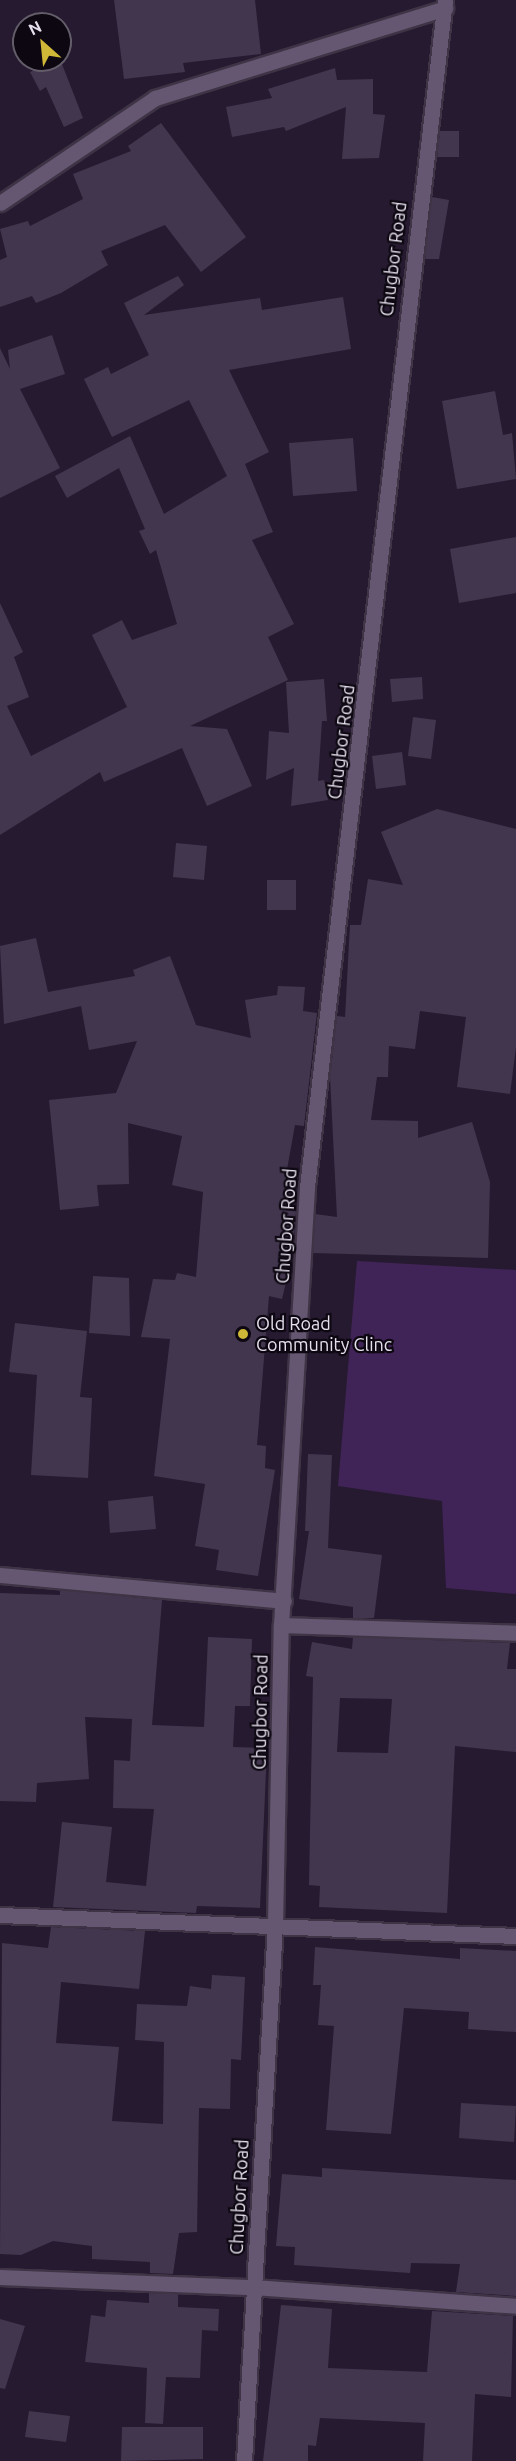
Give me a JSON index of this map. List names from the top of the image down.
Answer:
{
  "streets": {
    "street": ["Chugbor Road"]
  },
  "places": ["Old Road Community Clinc"],
  "north": "top left"
}
